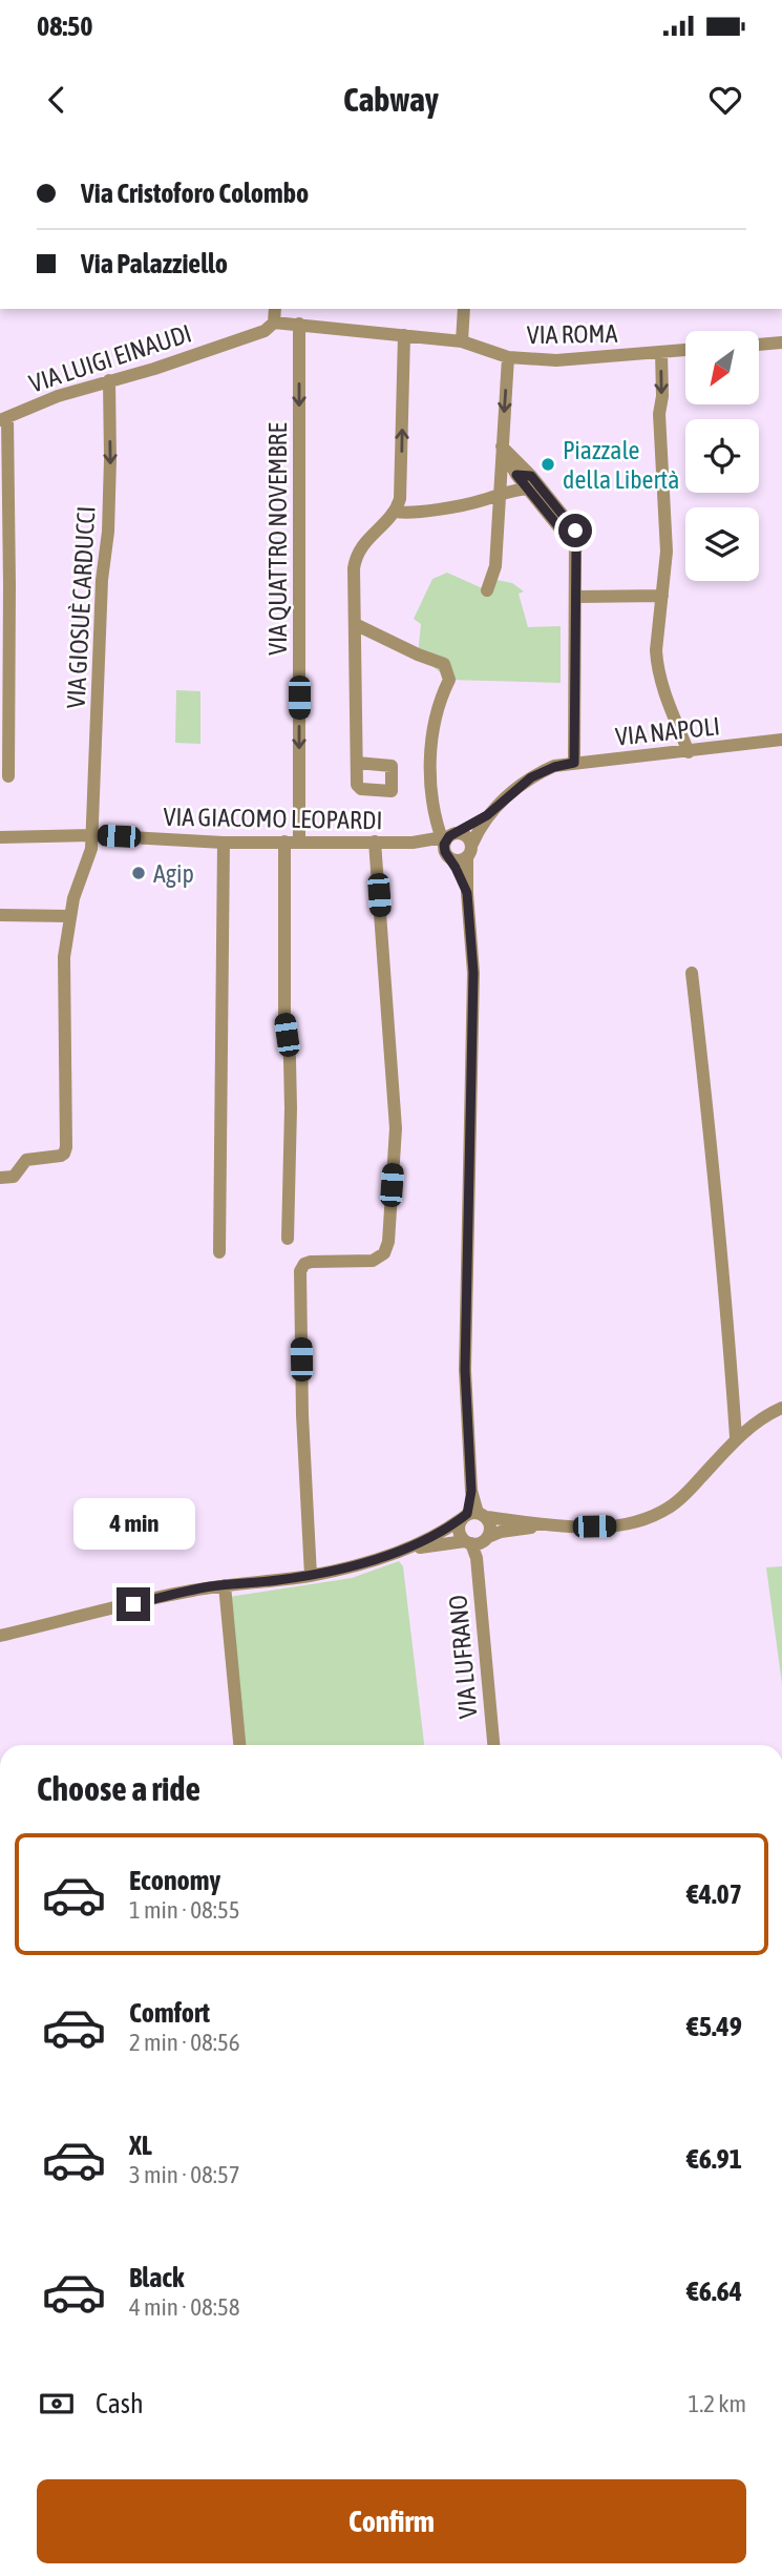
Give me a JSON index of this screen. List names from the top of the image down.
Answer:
{
  "streets": {
    "street": [
      "VIA ROMA",
      "VIA LUIGI EINAUDI",
      "VIA QUATTRO NOVEMBRE",
      "VIA GIOSUÈ CARDUCCI",
      "VIA NAPOLI",
      "VIA GIACOMO LEOPARDI",
      "VIA LUFRANO"
    ]
  },
  "crossings": [
    ["VIA ROMA", "VIA LUIGI EINAUDI"],
    ["VIA ROMA", "VIA QUATTRO NOVEMBRE"],
    ["VIA LUIGI EINAUDI", "VIA GIOSUÈ CARDUCCI"],
    ["VIA QUATTRO NOVEMBRE", "VIA GIACOMO LEOPARDI"],
    ["VIA GIOSUÈ CARDUCCI", "VIA GIACOMO LEOPARDI"],
    ["VIA NAPOLI", "VIA GIACOMO LEOPARDI"]
  ],
  "places": ["Piazzale della Libertà", "Agip"],
  "north": "bottom left",
  "page": {
    "status": "08:50",
    "header": "Cabway",
    "banner": ["Via Cristoforo Colombo", "Via Palazziello"],
    "bubble": "4 min",
    "heading": "Choose a ride",
    "list": [
      {
        "name": "Economy",
        "note": "1 min · 08:55",
        "value": "€4.07"
      },
      {
        "name": "Comfort",
        "note": "2 min · 08:56",
        "value": "€5.49"
      },
      {
        "name": "XL",
        "note": "3 min · 08:57",
        "value": "€6.91"
      },
      {
        "name": "Black",
        "note": "4 min · 08:58",
        "value": "€6.64"
      }
    ],
    "pay": ["Cash", "1.2 km"],
    "buttons": "Confirm"
  }
}
